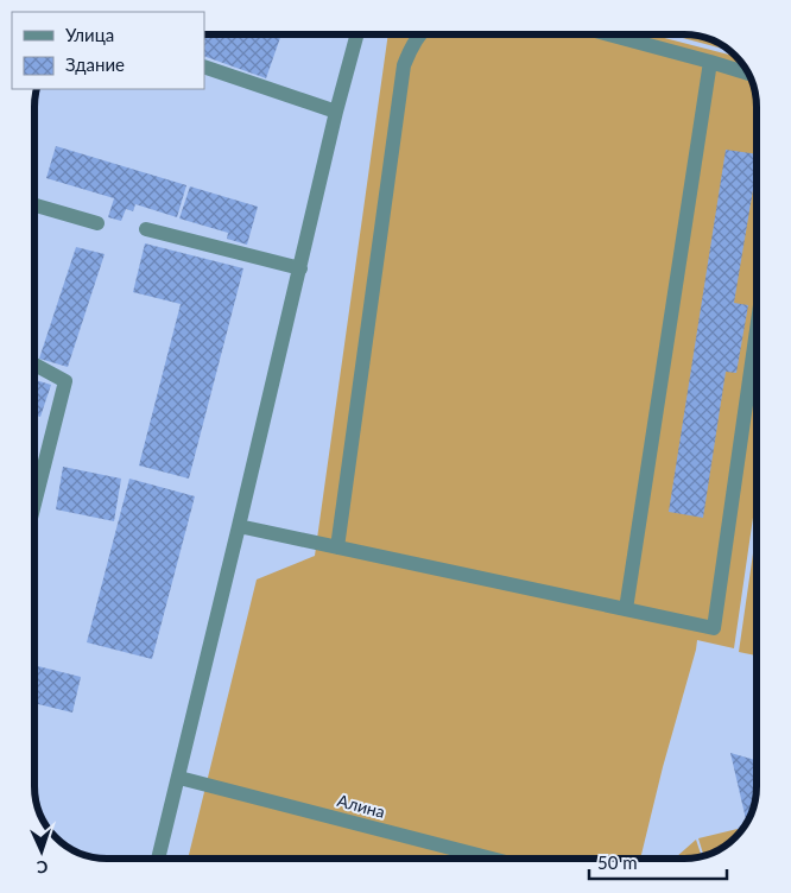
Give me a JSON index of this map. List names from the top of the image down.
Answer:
{
  "streets": {
    "street": ["Алина"]
  },
  "legend": ["Улица", "Здание"],
  "scale_bar": "50 m",
  "north": "bottom"
}
